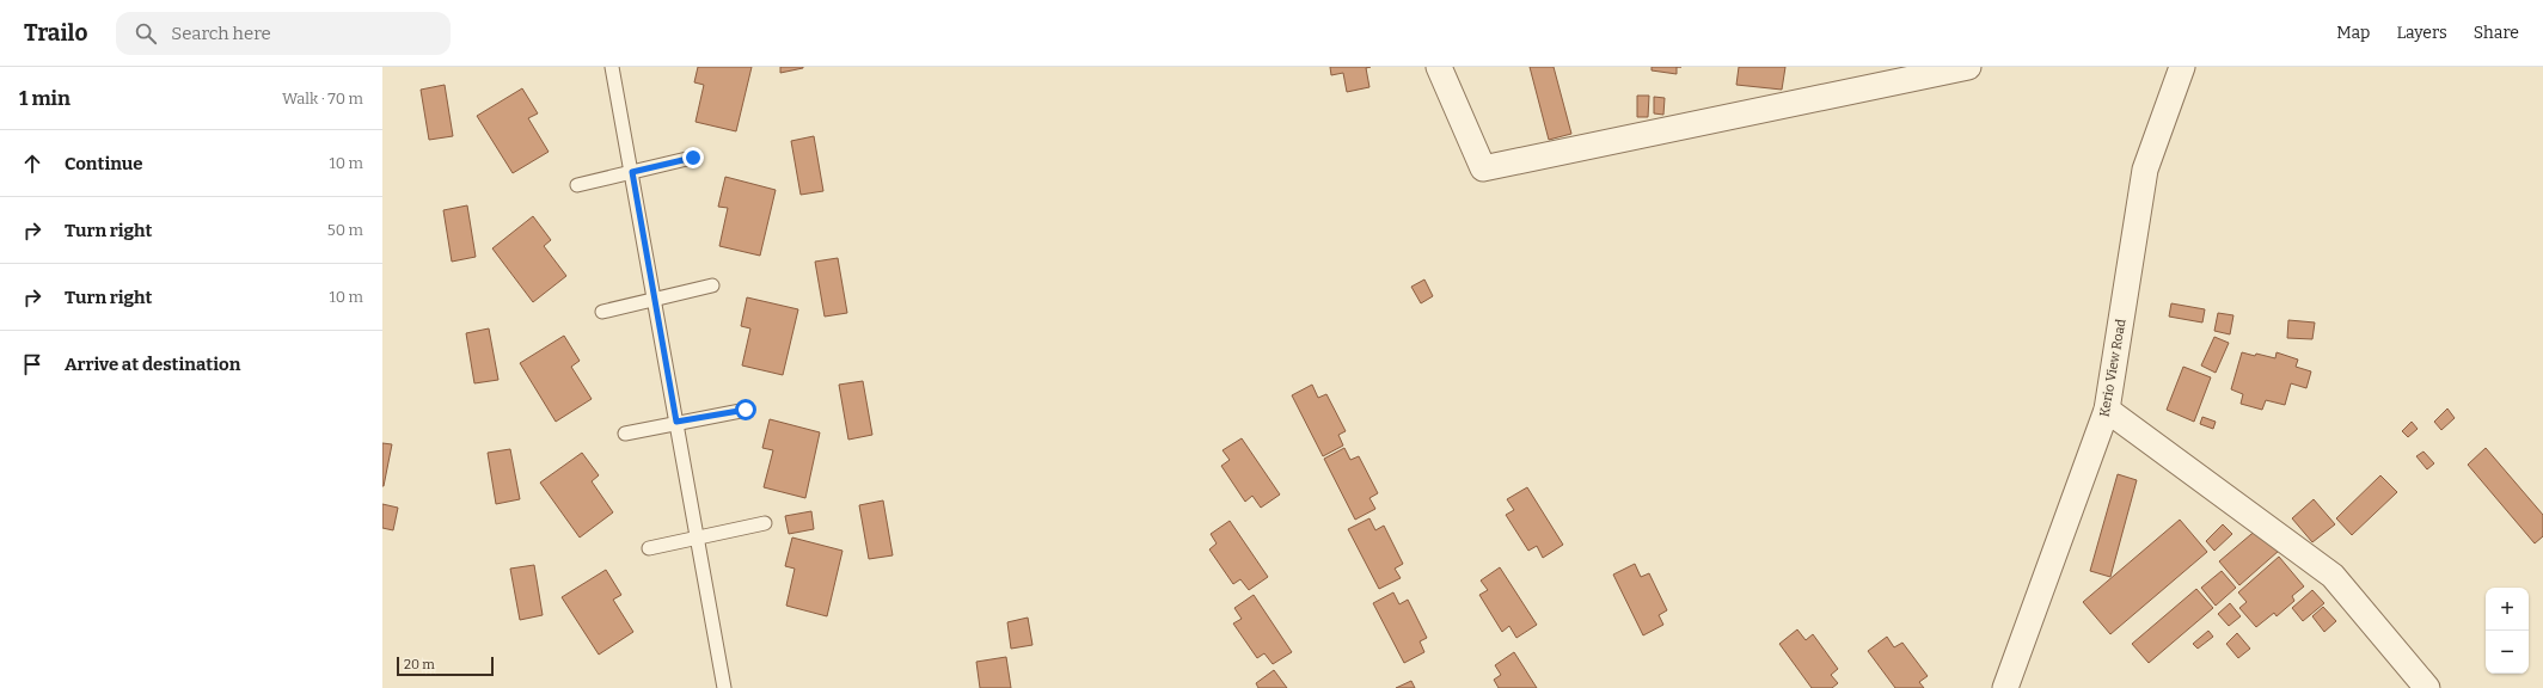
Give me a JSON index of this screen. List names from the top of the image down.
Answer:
{
  "streets": {
    "street": ["Kerio View Road"]
  },
  "scale_bar": "20 m",
  "page": {
    "header": "Trailo",
    "search": "Search here",
    "nav": ["Map", "Layers", "Share"],
    "heading": ["1 min", "Walk · 70 m"],
    "list": [
      ["Continue", "10 m"],
      ["Turn right", "50 m"],
      ["Turn right", "10 m"],
      "Arrive at destination"
    ],
    "map_buttons": ["+", "−"],
    "scale": "20 m"
  }
}
